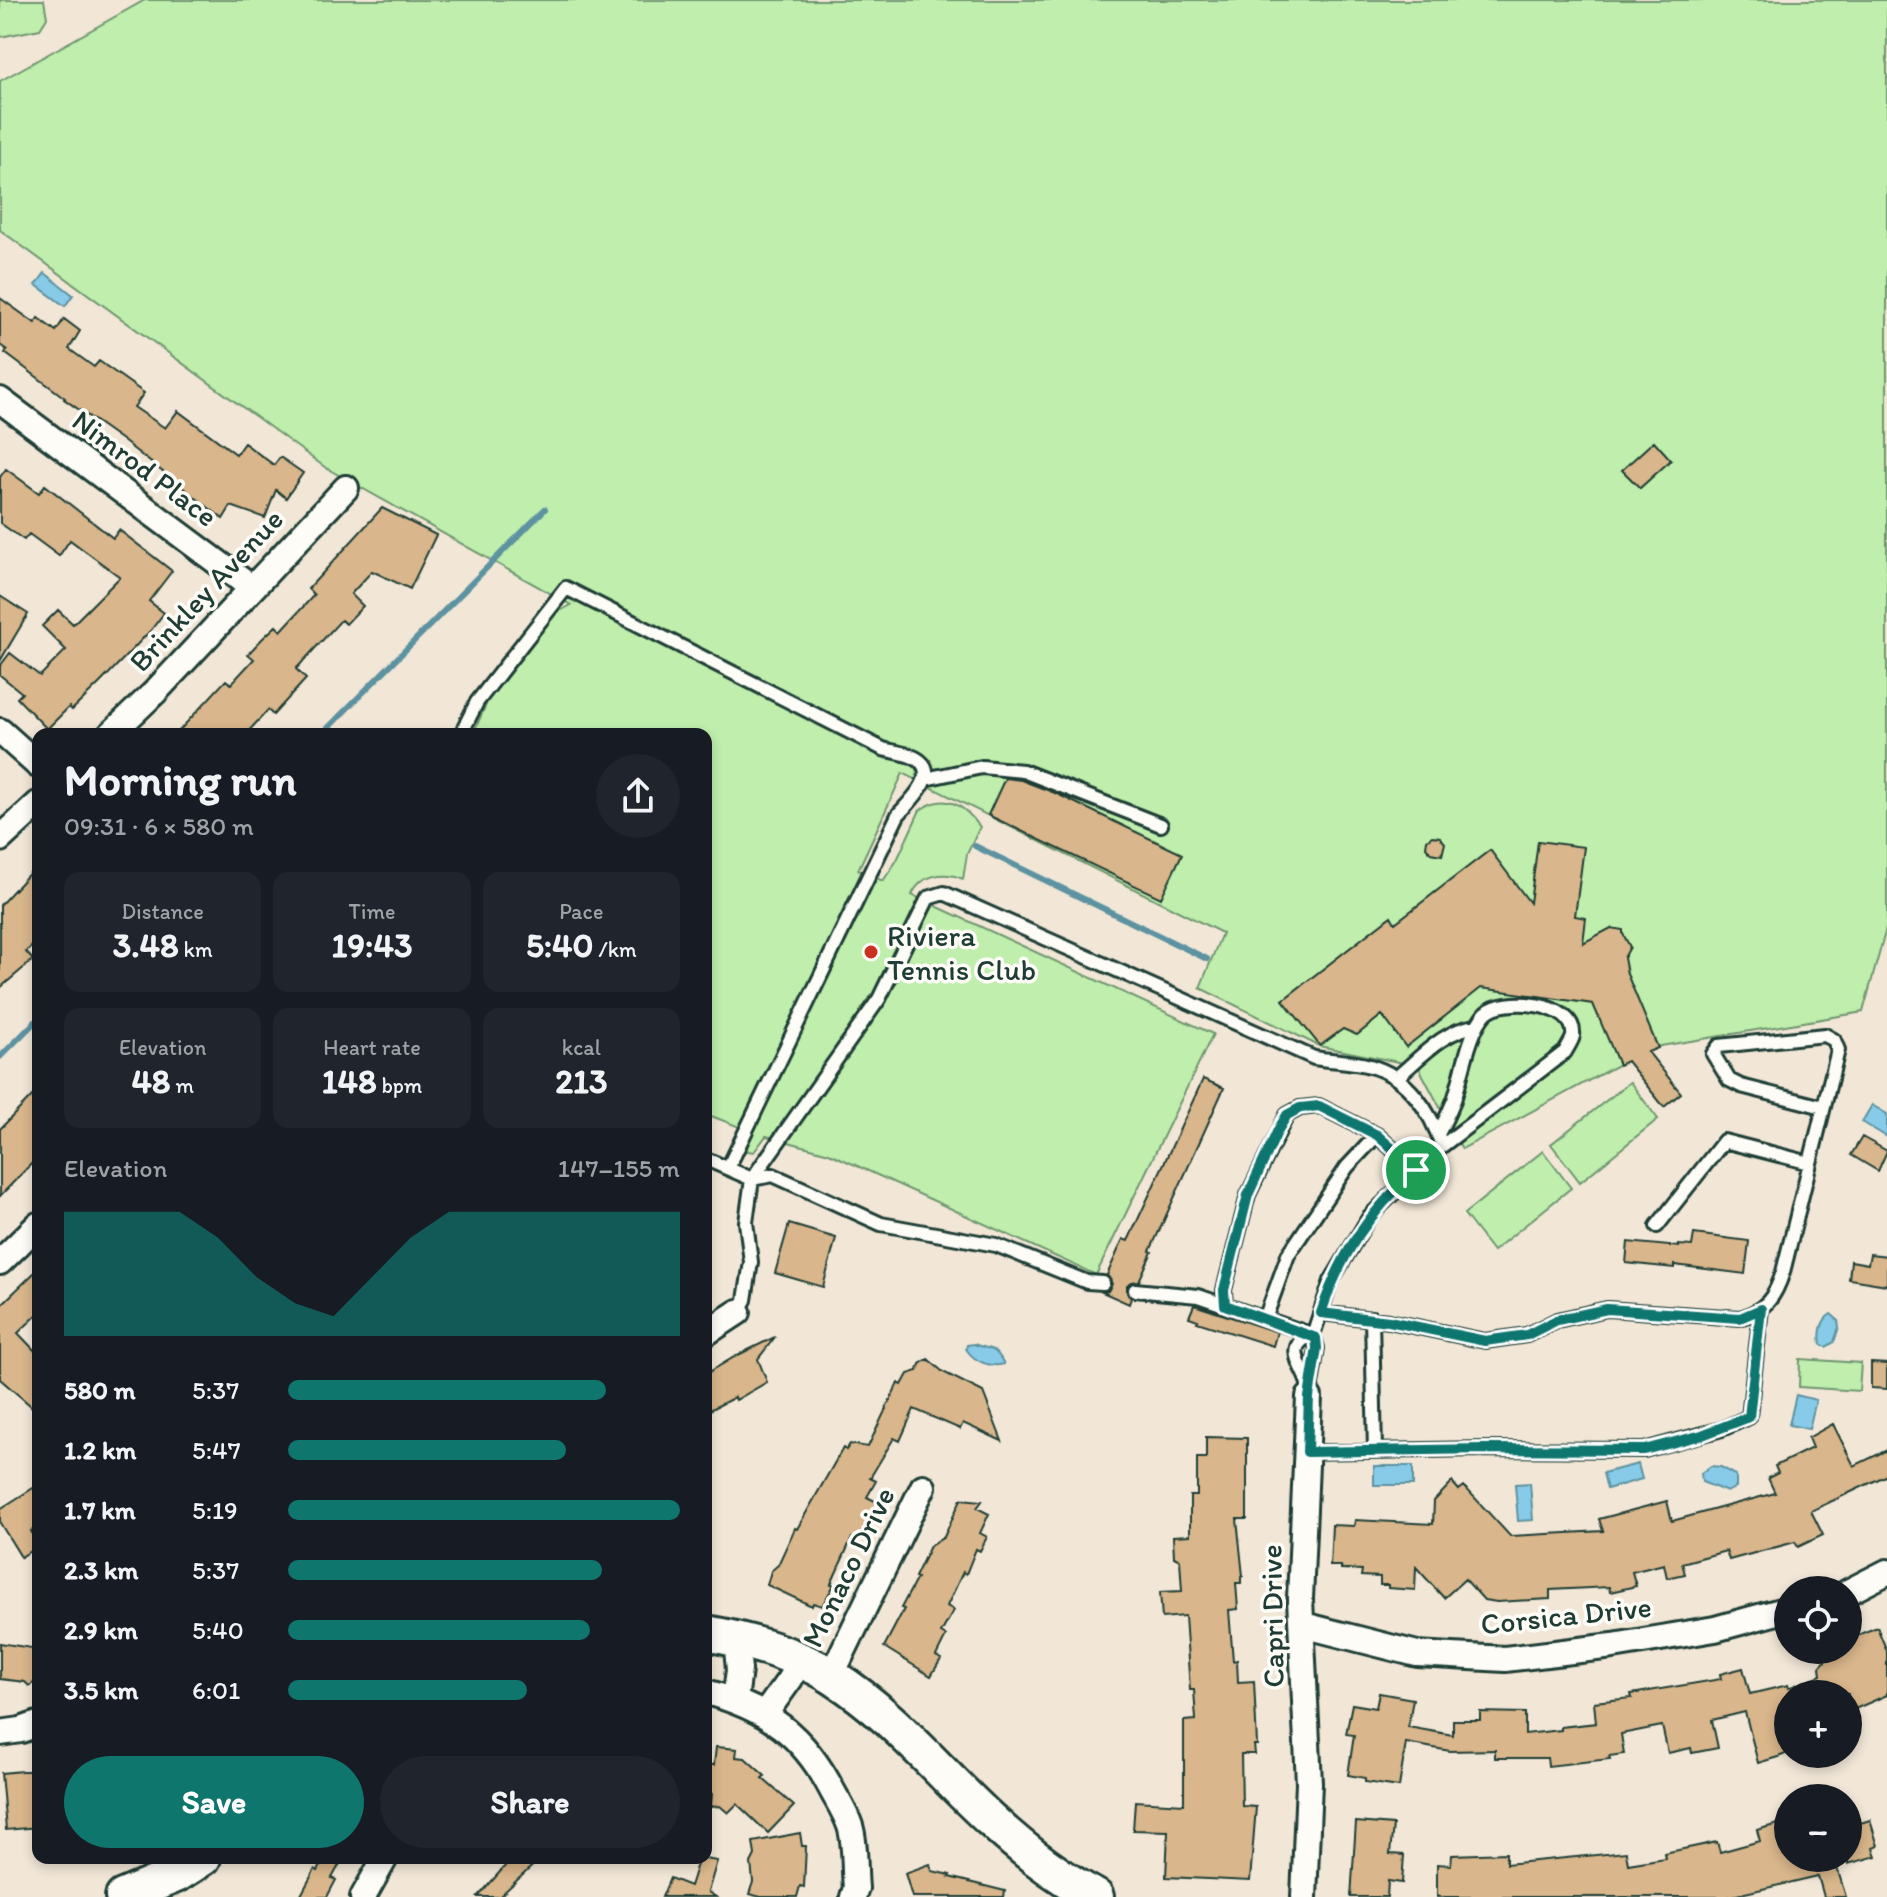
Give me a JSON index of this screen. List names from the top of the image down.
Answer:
{
  "streets": {
    "street": [
      "Nimrod Place",
      "Brinkley Avenue",
      "Monaco Drive",
      "Corsica Drive",
      "Capri Drive"
    ]
  },
  "crossings": [
    ["Nimrod Place", "Brinkley Avenue"],
    ["Corsica Drive", "Capri Drive"]
  ],
  "places": ["Riviera Tennis Club"],
  "page": {
    "heading": ["Morning run", "09:31 · 6 × 580 m"],
    "stats": [
      ["Distance", "3.48 km"],
      ["Time", "19:43"],
      ["Pace", "5:40 /km"],
      ["Elevation", "48 m"],
      ["Heart rate", "148 bpm"],
      ["kcal", "213"]
    ],
    "chart": ["Elevation", "147–155 m"],
    "list": [
      {
        "name": "580 m",
        "note": "5:37"
      },
      {
        "name": "1.2 km",
        "note": "5:47"
      },
      {
        "name": "1.7 km",
        "note": "5:19"
      },
      {
        "name": "2.3 km",
        "note": "5:37"
      },
      {
        "name": "2.9 km",
        "note": "5:40"
      },
      {
        "name": "3.5 km",
        "note": "6:01"
      }
    ],
    "map_buttons": ["+", "−"],
    "buttons": ["Save", "Share"]
  }
}
